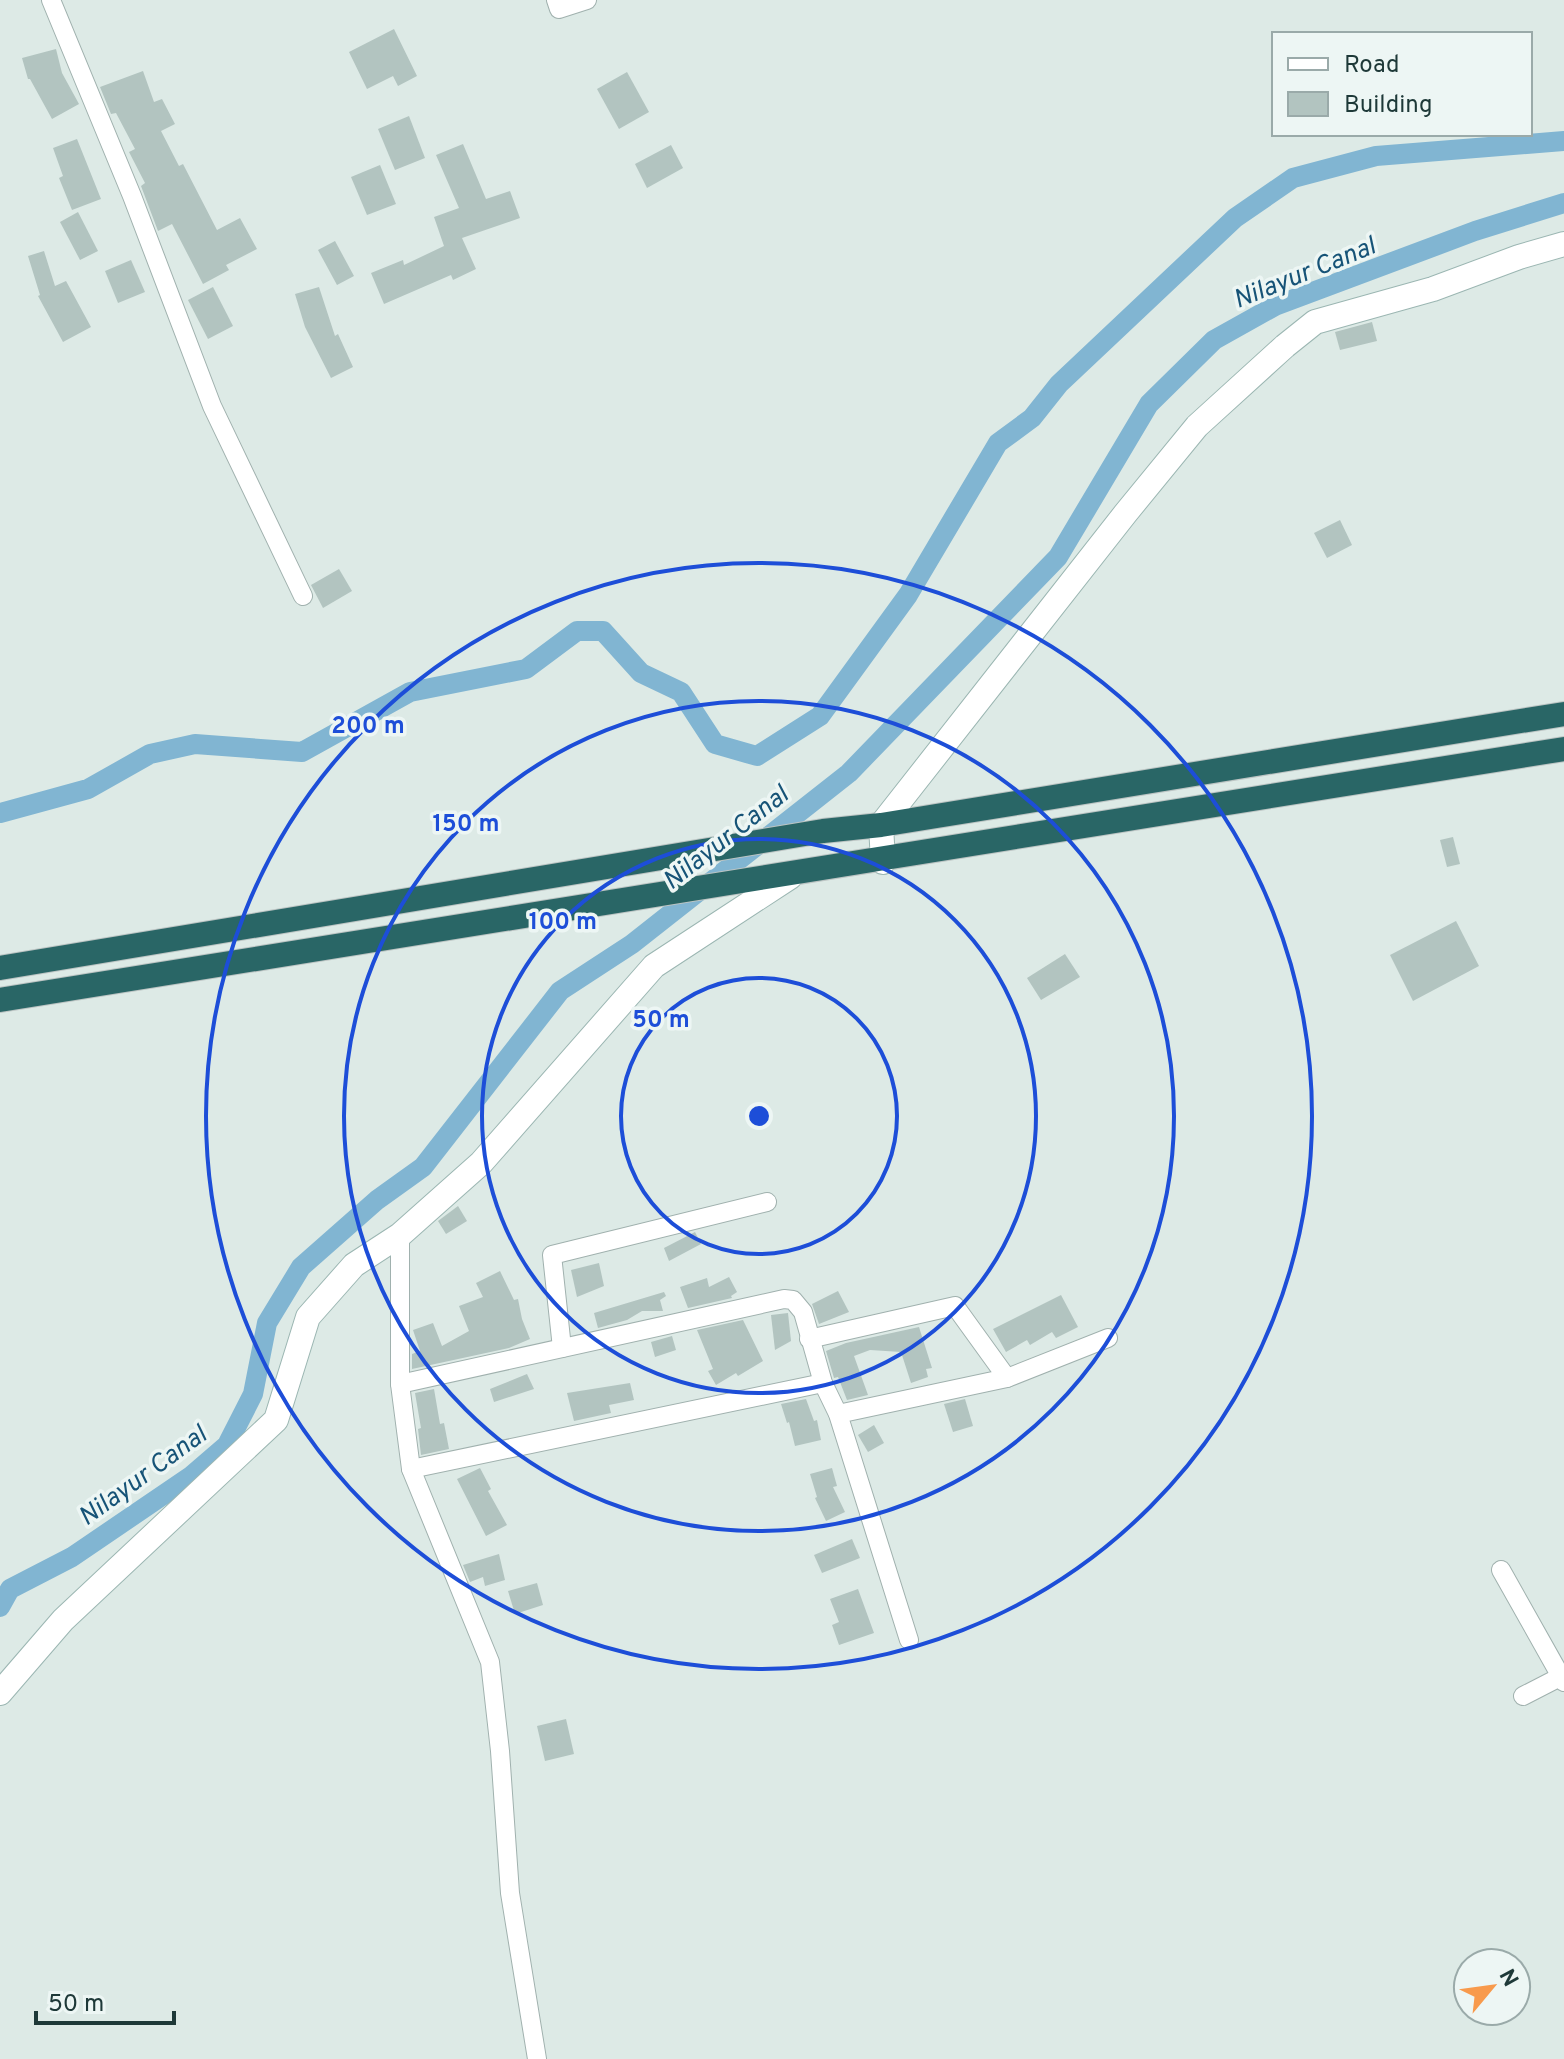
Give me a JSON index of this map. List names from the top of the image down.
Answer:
{
  "water": ["Nilayur Canal"],
  "legend": ["Road", "Building"],
  "scale_bar": "50 m",
  "north": "top right",
  "rings": [
    "200 m",
    "150 m",
    "100 m",
    "50 m"
  ]
}
